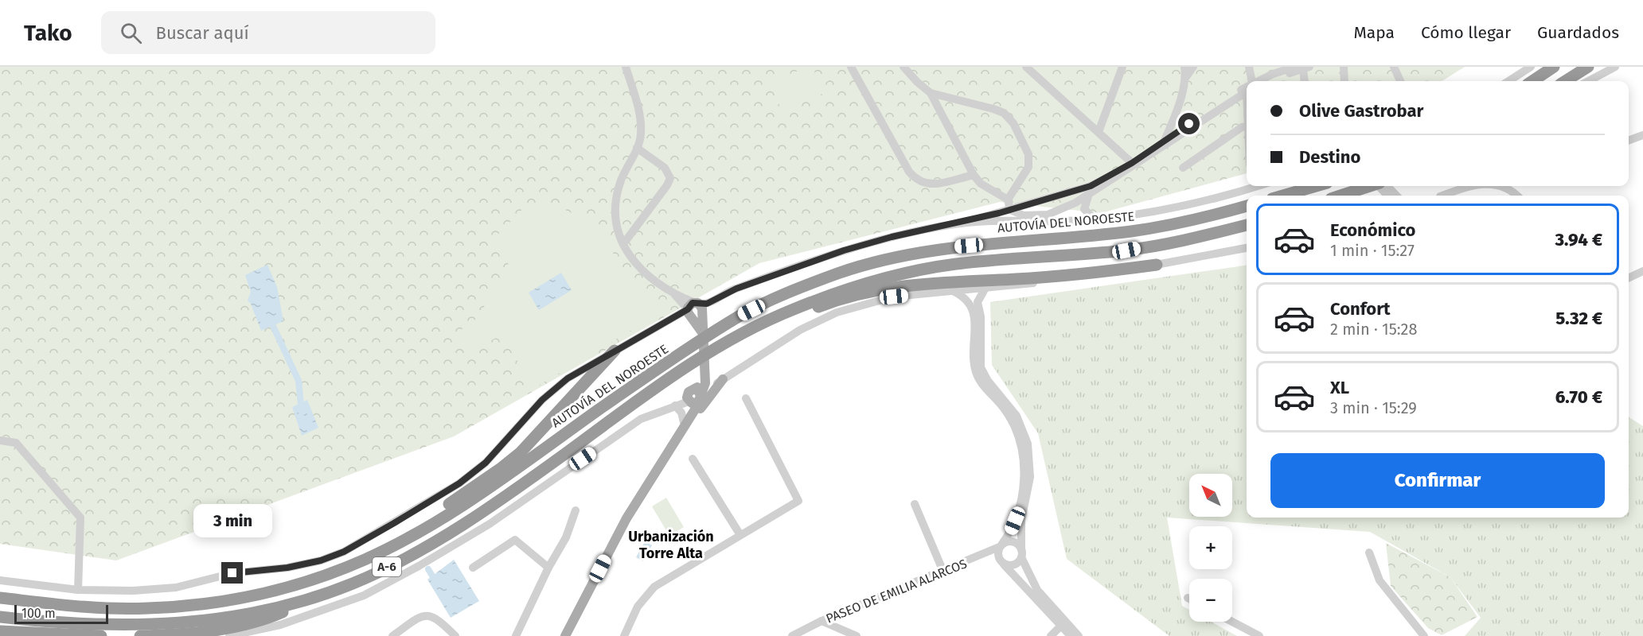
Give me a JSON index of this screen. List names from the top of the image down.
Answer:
{
  "streets": {
    "highway": ["AUTOVÍA DEL NOROESTE", "A-6"],
    "street": ["PASEO DE EMILIA ALARCOS"]
  },
  "districts": ["Urbanización Torre Alta"],
  "scale_bar": "100 m",
  "north": "top left",
  "page": {
    "header": "Tako",
    "search": "Buscar aquí",
    "nav": ["Mapa", "Cómo llegar", "Guardados"],
    "banner": ["Olive Gastrobar", "Destino"],
    "list": [
      {
        "name": "Económico",
        "note": "1 min · 15:27",
        "value": "3.94 €"
      },
      {
        "name": "Confort",
        "note": "2 min · 15:28",
        "value": "5.32 €"
      },
      {
        "name": "XL",
        "note": "3 min · 15:29",
        "value": "6.70 €"
      }
    ],
    "buttons": "Confirmar",
    "map_buttons": ["+", "−"],
    "bubble": "3 min",
    "scale": "100 m"
  }
}
